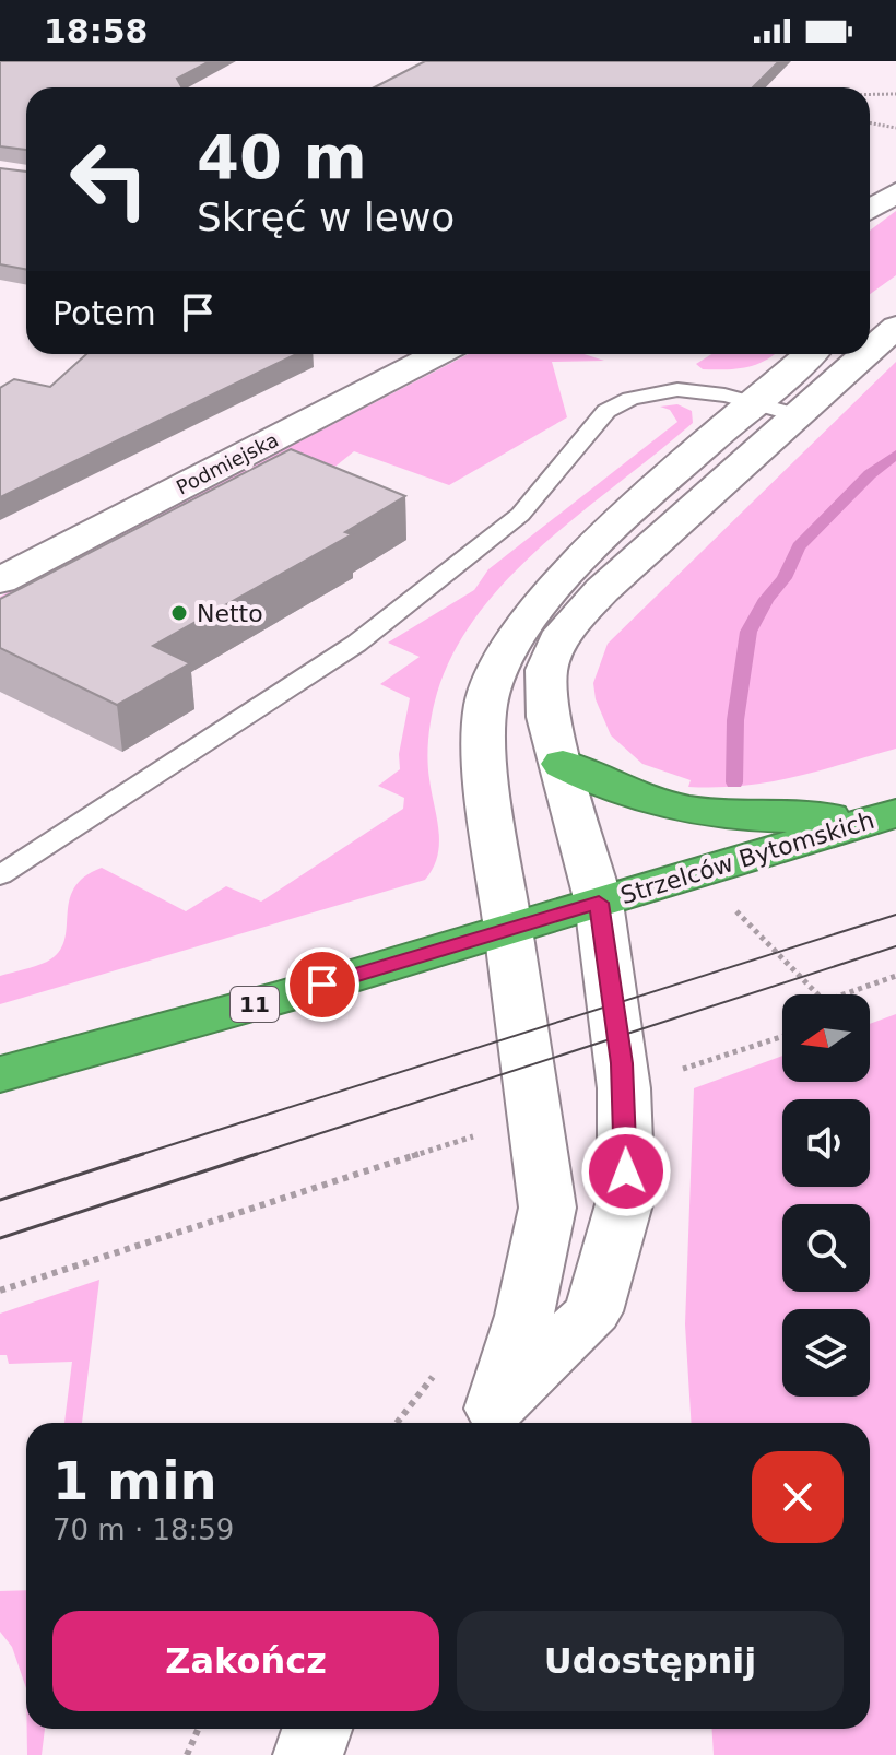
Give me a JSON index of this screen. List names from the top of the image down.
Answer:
{
  "streets": {
    "highway": ["Strzelców Bytomskich", "11"],
    "street": ["Podmiejska"]
  },
  "crossings": [
    ["Strzelców Bytomskich", "11"]
  ],
  "places": ["Netto"],
  "north": "left",
  "page": {
    "status": "18:58",
    "turn": ["40 m", "Skręć w lewo"],
    "then": "Potem",
    "heading": ["1 min", "70 m · 18:59"],
    "buttons": ["Zakończ", "Udostępnij"]
  }
}
